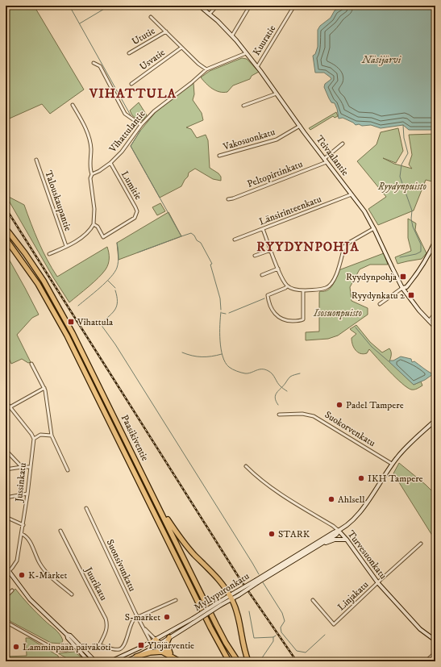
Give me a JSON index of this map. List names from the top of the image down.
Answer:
{
  "streets": {
    "highway": ["Paasikiventie"],
    "main road": ["Teivaalantie", "Turvesuonkatu", "Myllypuronkatu"],
    "street": [
      "Ututie",
      "Kuuratie",
      "Usvatie",
      "Vihattulantie",
      "Vakosuonkatu",
      "Peltopirtinkatu",
      "Lumitie",
      "Talouskaupantie",
      "Länsirinteenkatu",
      "Suokorvenkatu",
      "Jussinkatu",
      "Suonsivunkatu",
      "Juurikatu",
      "Linjakatu"
    ]
  },
  "crossings": [
    ["Kuuratie", "Teivaalantie"],
    ["Vihattulantie", "Teivaalantie"],
    ["Vihattulantie", "Lumitie"],
    ["Vakosuonkatu", "Teivaalantie"],
    ["Teivaalantie", "Peltopirtinkatu"],
    ["Teivaalantie", "Länsirinteenkatu"],
    ["Suokorvenkatu", "Myllypuronkatu"],
    ["Turvesuonkatu", "Myllypuronkatu"],
    ["Turvesuonkatu", "Linjakatu"],
    ["Suonsivunkatu", "Juurikatu"],
    ["Suonsivunkatu", "Myllypuronkatu"]
  ],
  "districts": ["VIHATTULA", "RYYDYNPOHJA"],
  "water": ["Näsijärvi"],
  "parks": ["Ryydynpuisto", "Isosuonpuisto"],
  "places": {
    "transit": [
      "Ryydynpohja",
      "Ryydynkatu 2",
      "Vihattula",
      "Ylöjärventie"
    ],
    "other": [
      "Padel Tampere",
      "IKH Tampere",
      "Ahlsell",
      "STARK",
      "K-Market",
      "S-market",
      "Lamminpään päiväkoti"
    ]
  }
}
